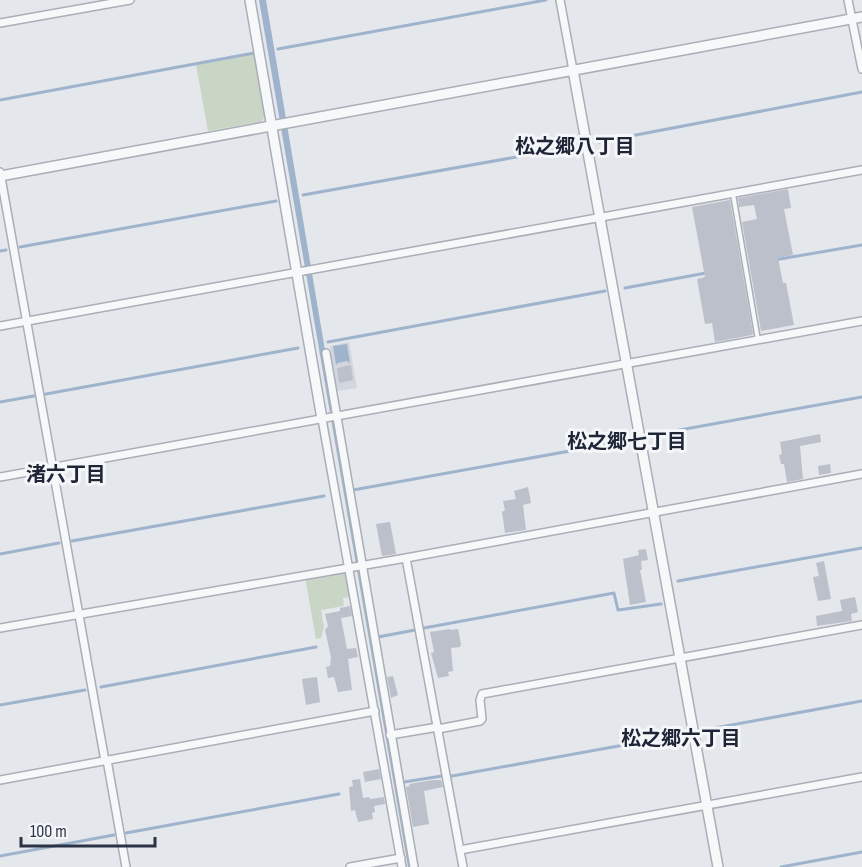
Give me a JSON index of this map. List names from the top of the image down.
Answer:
{
  "districts": [
    "松之郷八丁目",
    "松之郷七丁目",
    "渚六丁目",
    "松之郷六丁目"
  ],
  "scale_bar": "100 m"
}
